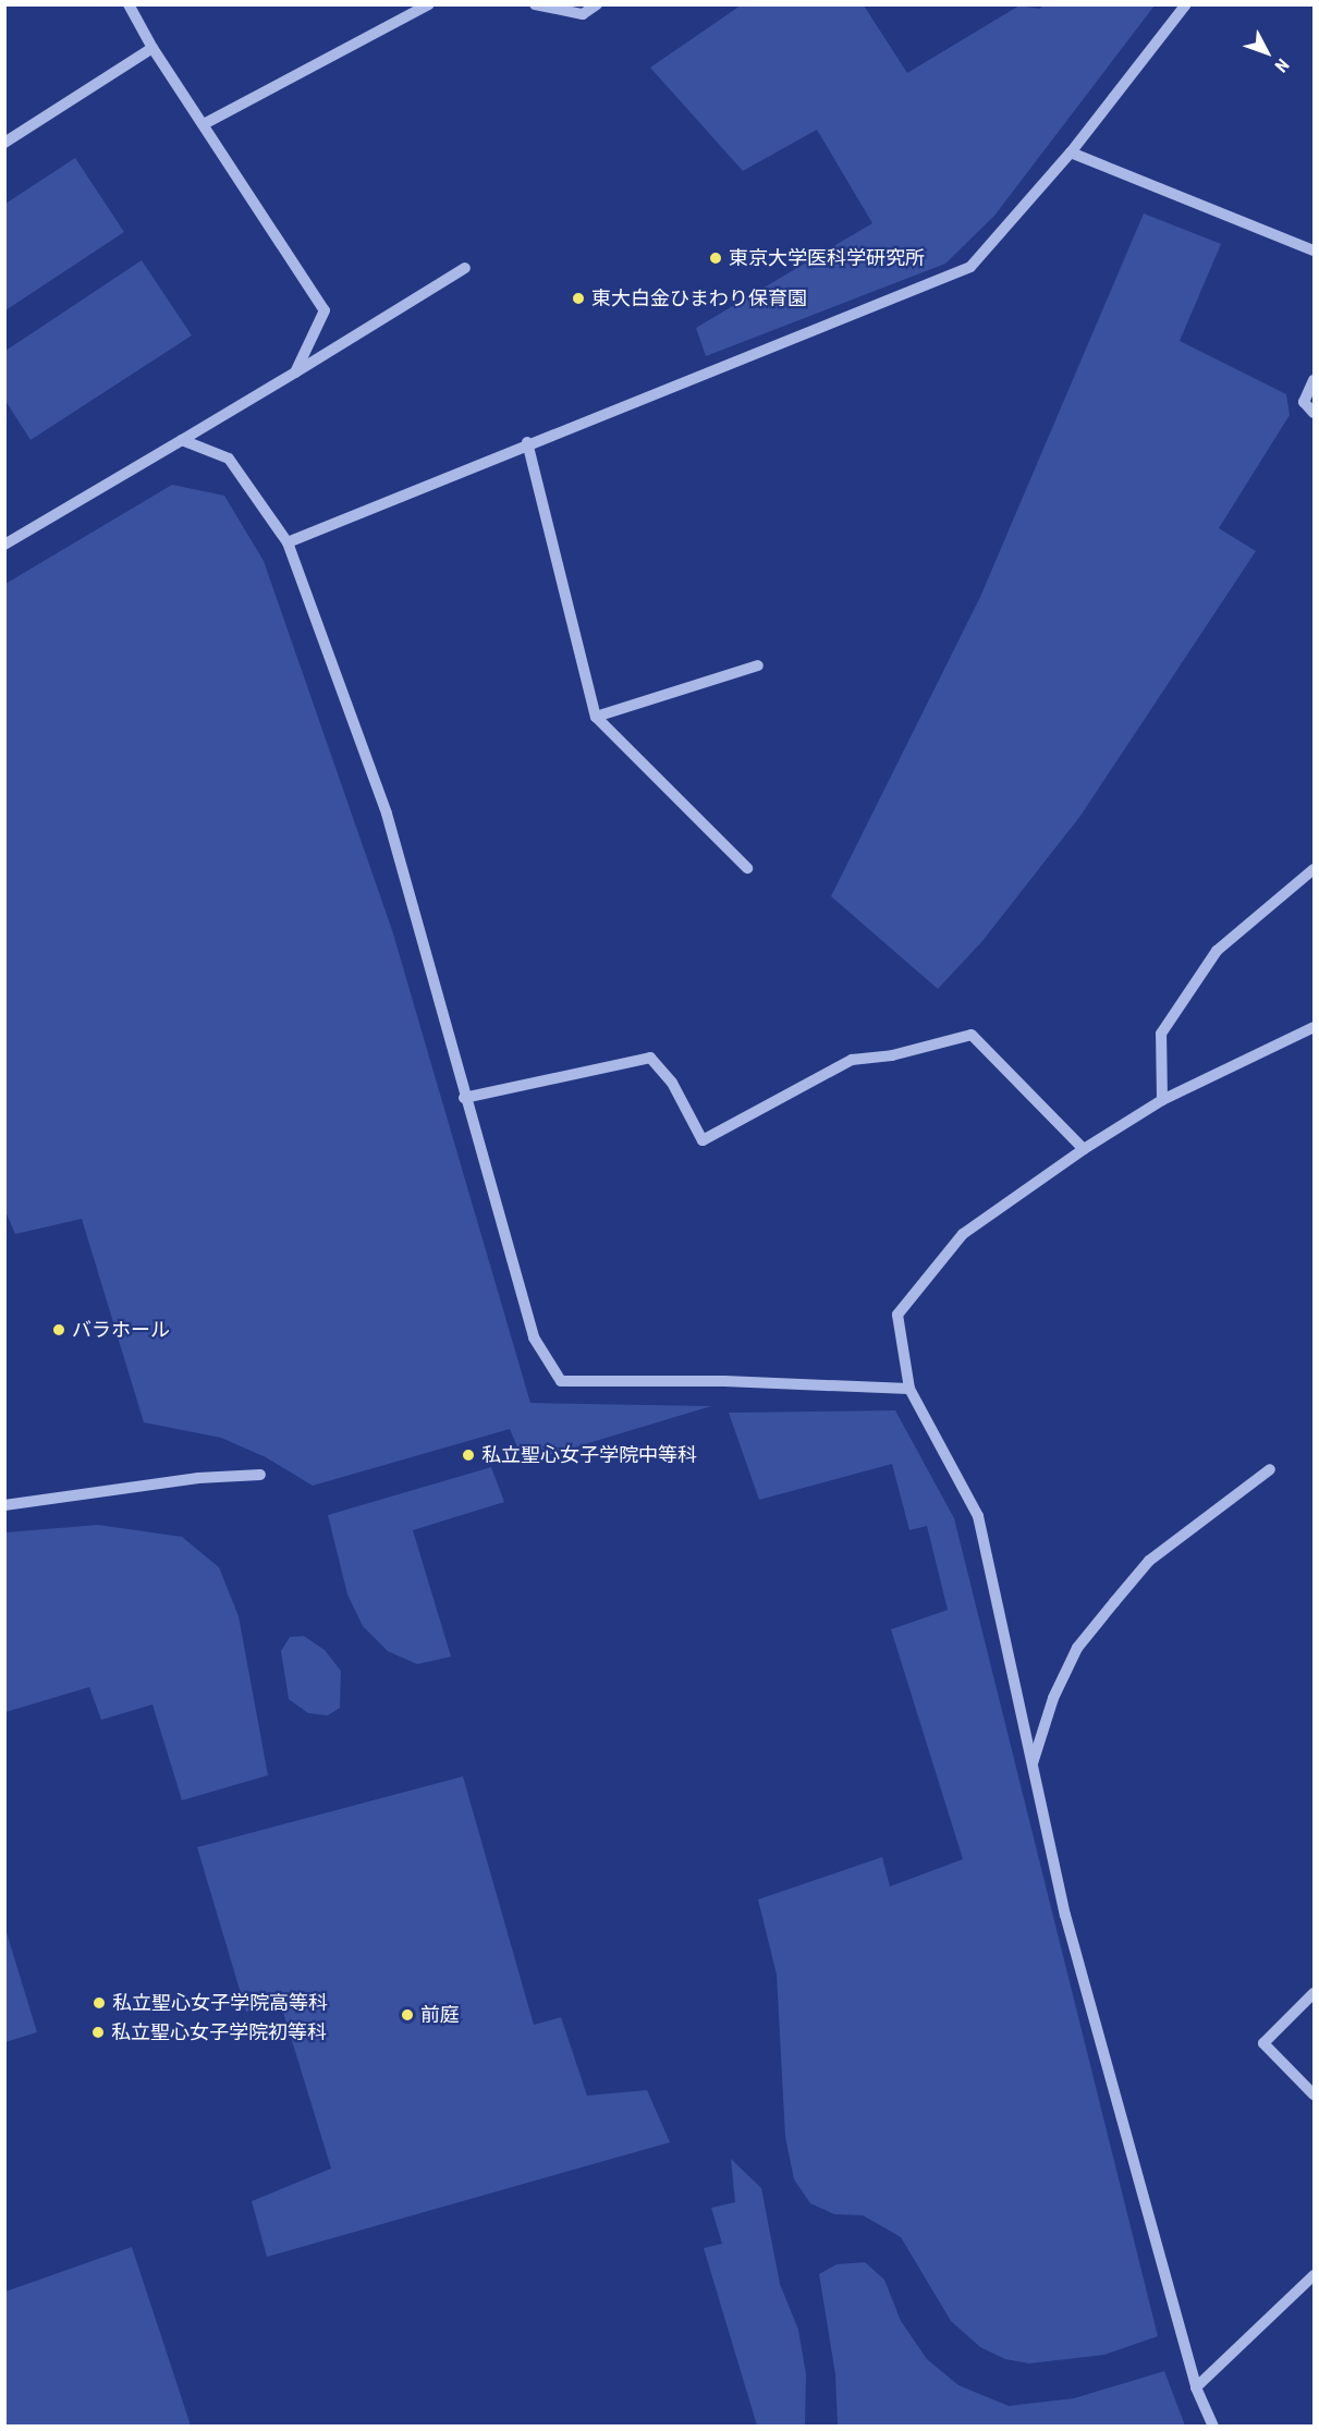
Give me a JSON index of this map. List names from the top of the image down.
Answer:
{
  "places": [
    "東京大学医科学研究所",
    "東大白金ひまわり保育園",
    "バラホール",
    "私立聖心女子学院中等科",
    "私立聖心女子学院高等科",
    "前庭",
    "私立聖心女子学院初等科"
  ],
  "north": "bottom right"
}
